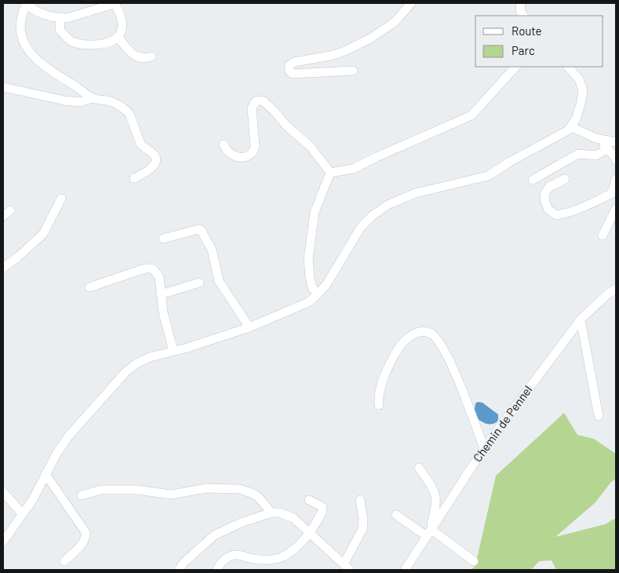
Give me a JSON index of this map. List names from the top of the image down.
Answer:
{
  "streets": {
    "street": ["Chemin de Pennel"]
  },
  "legend": ["Route", "Parc"]
}
